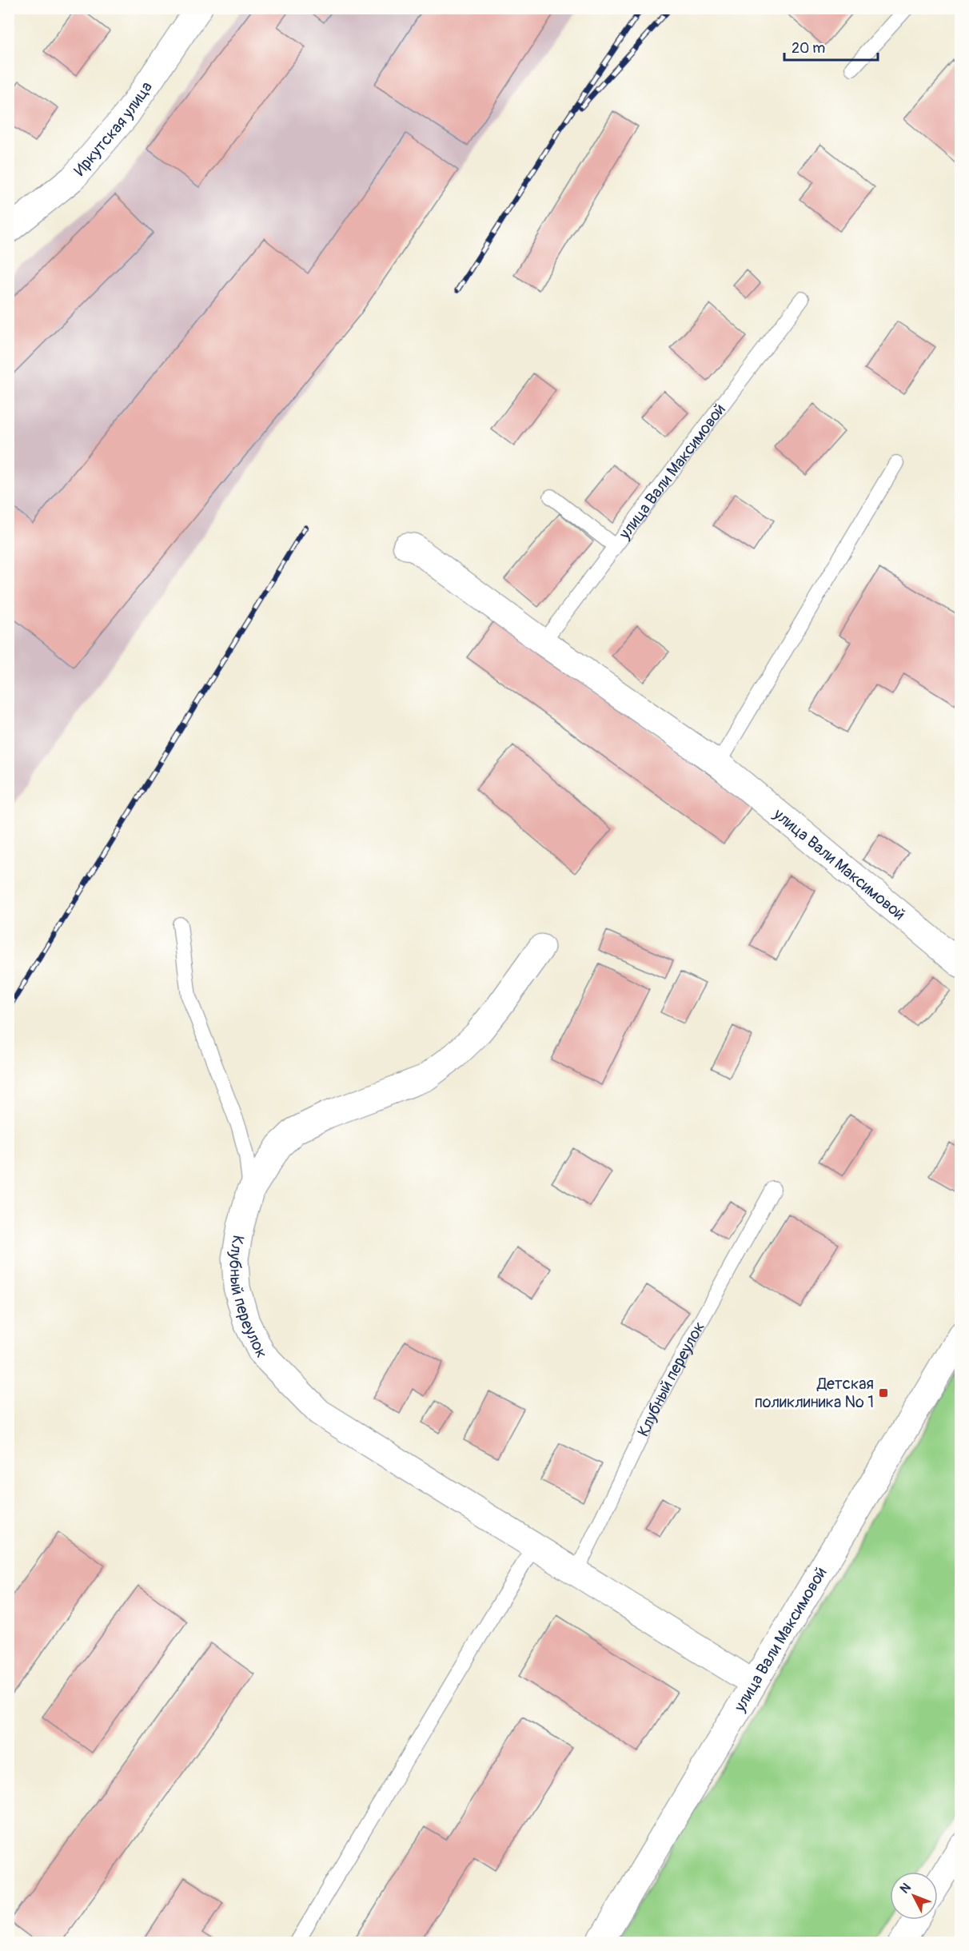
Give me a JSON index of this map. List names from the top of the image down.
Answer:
{
  "streets": {
    "street": ["Иркутская улица", "улица Вали Максимовой", "Клубный переулок"]
  },
  "crossings": [
    ["улица Вали Максимовой", "Клубный переулок"]
  ],
  "places": {
    "transit": ["Детская поликлиника № 1"]
  },
  "scale_bar": "20 m",
  "north": "top left"
}
